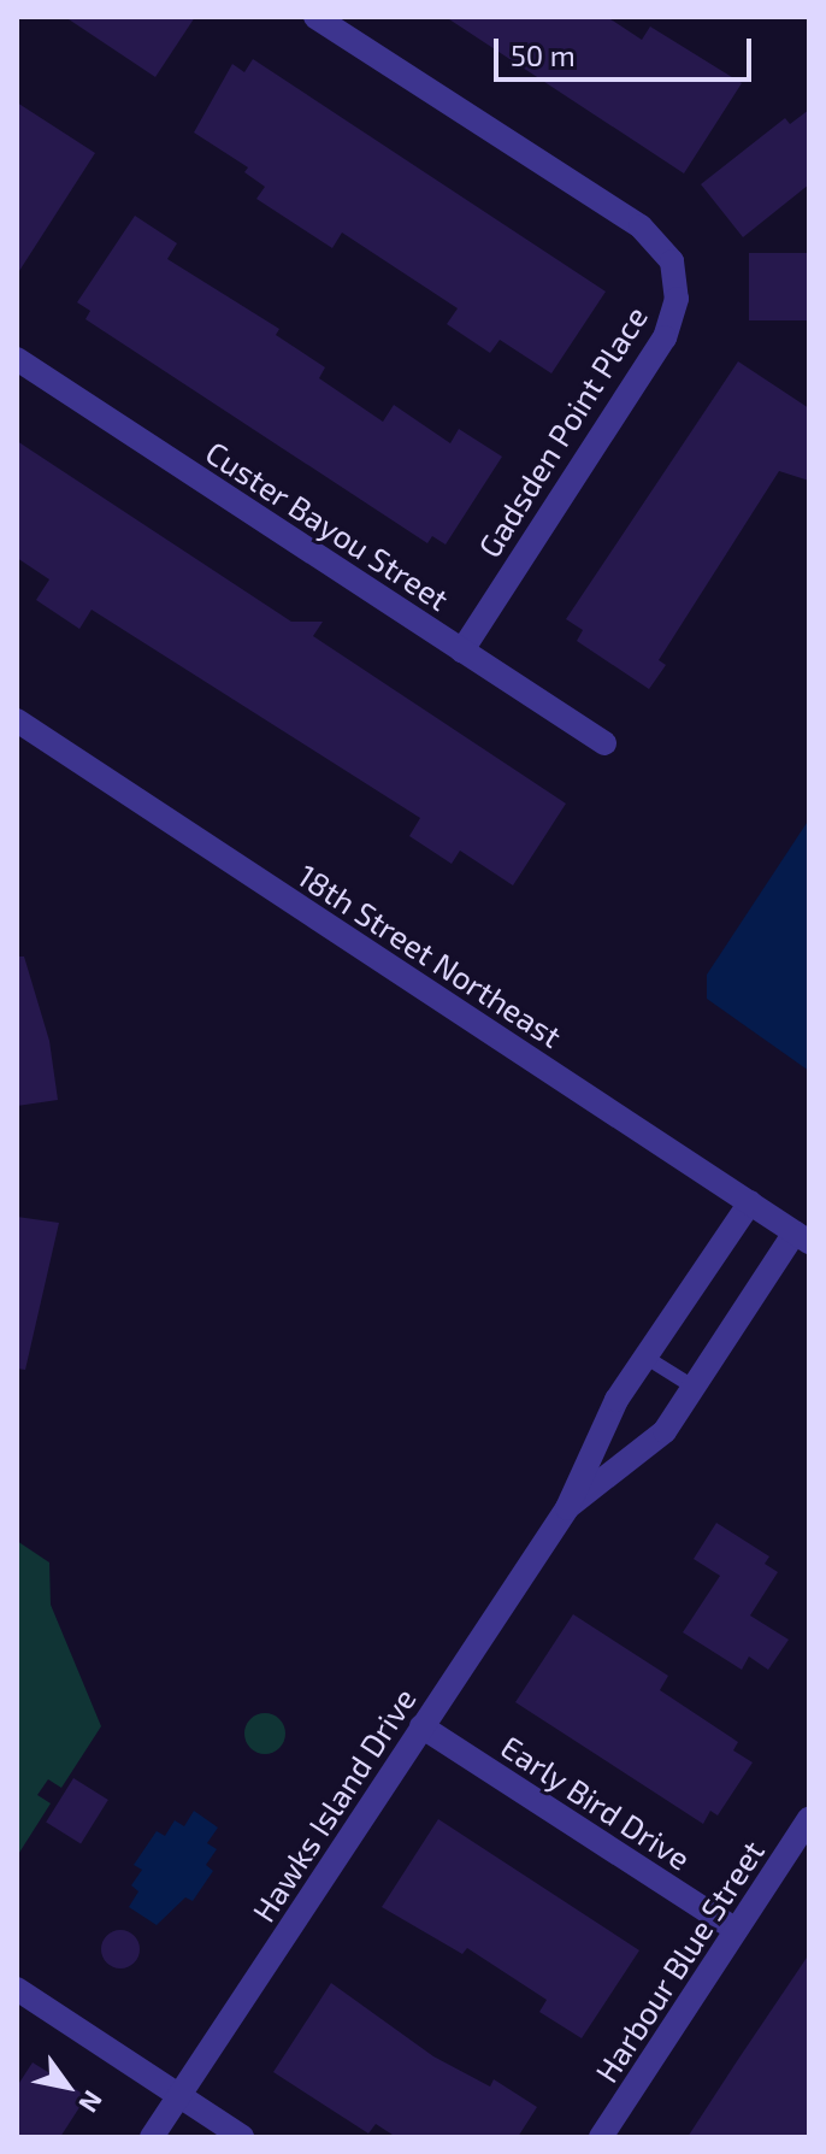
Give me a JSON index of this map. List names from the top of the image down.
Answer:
{
  "streets": {
    "street": [
      "Gadsden Point Place",
      "Custer Bayou Street",
      "18th Street Northeast",
      "Early Bird Drive",
      "Hawks Island Drive",
      "Harbour Blue Street"
    ]
  },
  "crossings": [
    ["Gadsden Point Place", "Custer Bayou Street"],
    ["18th Street Northeast", "Hawks Island Drive"],
    ["Early Bird Drive", "Hawks Island Drive"],
    ["Early Bird Drive", "Harbour Blue Street"]
  ],
  "scale_bar": "50 m",
  "north": "bottom right"
}
